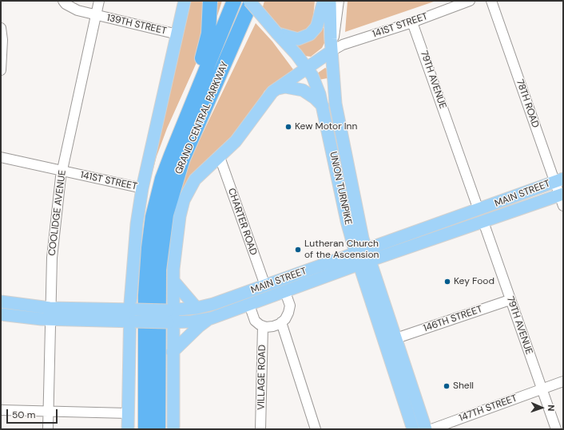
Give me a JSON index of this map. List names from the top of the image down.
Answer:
{
  "streets": {
    "highway": ["GRAND CENTRAL PARKWAY"],
    "main road": ["UNION TURNPIKE", "MAIN STREET"],
    "street": [
      "139TH STREET",
      "141ST STREET",
      "79TH AVENUE",
      "78TH ROAD",
      "COOLIDGE AVENUE",
      "CHARTER ROAD",
      "146TH STREET",
      "VILLAGE ROAD",
      "147TH STREET"
    ]
  },
  "crossings": [
    ["139TH STREET", "COOLIDGE AVENUE"],
    ["141ST STREET", "79TH AVENUE"],
    ["141ST STREET", "GRAND CENTRAL PARKWAY"],
    ["141ST STREET", "UNION TURNPIKE"],
    ["141ST STREET", "COOLIDGE AVENUE"],
    ["79TH AVENUE", "MAIN STREET"],
    ["79TH AVENUE", "146TH STREET"],
    ["79TH AVENUE", "147TH STREET"],
    ["78TH ROAD", "MAIN STREET"],
    ["GRAND CENTRAL PARKWAY", "UNION TURNPIKE"],
    ["GRAND CENTRAL PARKWAY", "MAIN STREET"],
    ["GRAND CENTRAL PARKWAY", "CHARTER ROAD"],
    ["UNION TURNPIKE", "MAIN STREET"],
    ["UNION TURNPIKE", "146TH STREET"],
    ["MAIN STREET", "COOLIDGE AVENUE"],
    ["MAIN STREET", "CHARTER ROAD"]
  ],
  "places": [
    "Kew Motor Inn",
    "Lutheran Church of the Ascension",
    "Key Food",
    "Shell"
  ],
  "scale_bar": "50 m",
  "north": "right"
}
